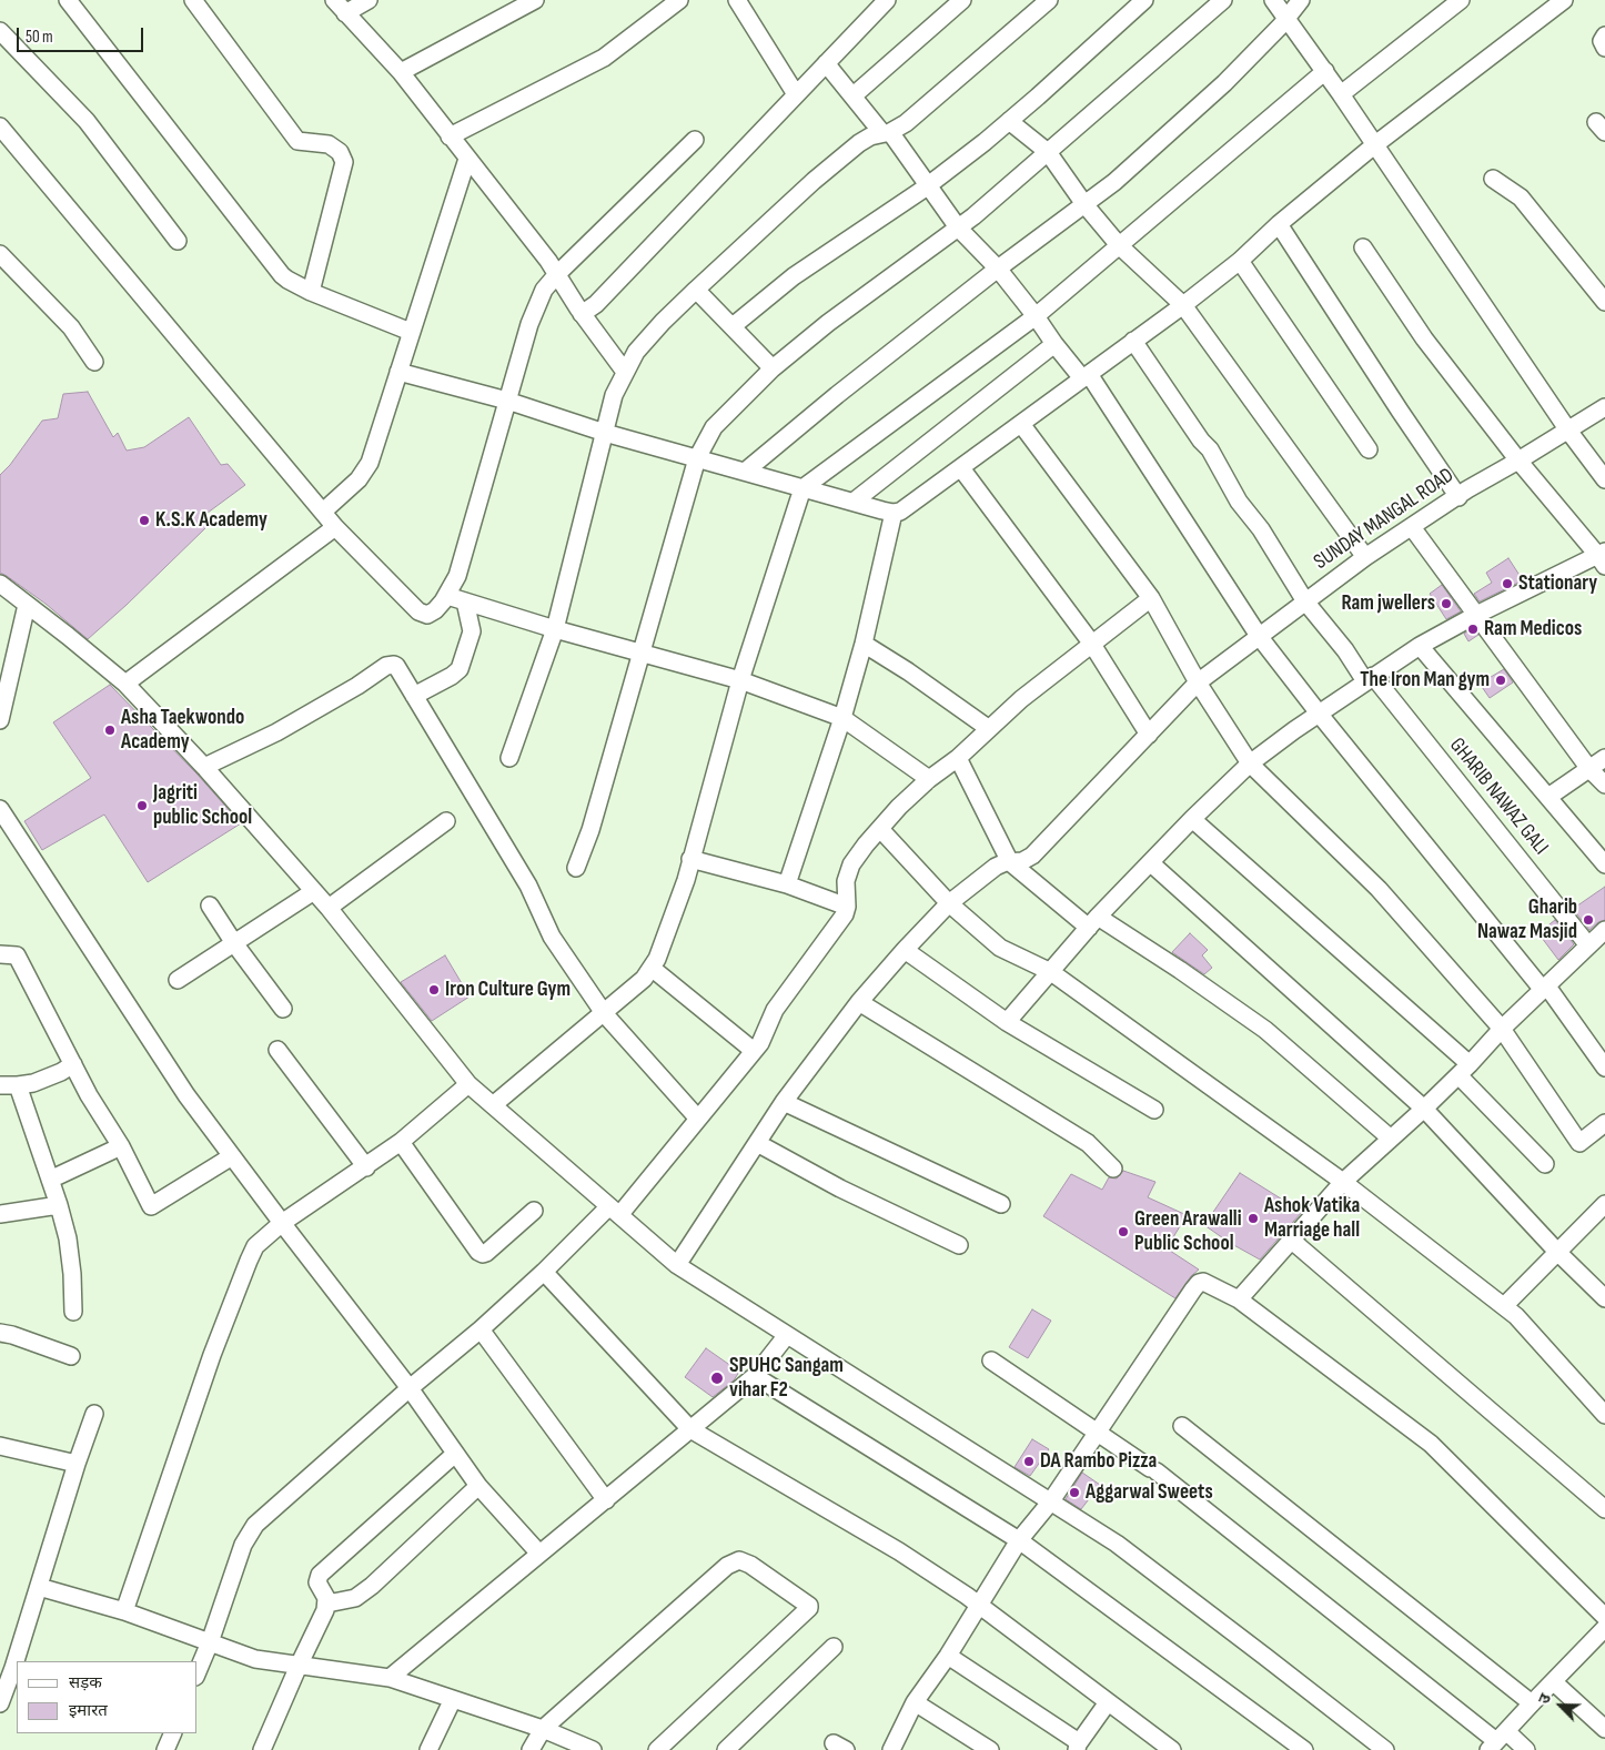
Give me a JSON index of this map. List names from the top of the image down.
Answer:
{
  "streets": {
    "street": ["SUNDAY MANGAL ROAD", "GHARIB NAWAZ GALI"]
  },
  "crossings": [
    ["SUNDAY MANGAL ROAD", "GHARIB NAWAZ GALI"]
  ],
  "places": [
    "K.S.K Academy",
    "Stationary",
    "Ram jwellers",
    "Ram Medicos",
    "The Iron Man gym",
    "Asha Taekwondo Academy",
    "Jagriti public School",
    "Gharib Nawaz Masjid",
    "Iron Culture Gym",
    "Ashok Vatika Marriage hall",
    "Green Arawalli Public School",
    "SPUHC Sangam vihar F2",
    "DA Rambo Pizza",
    "Aggarwal Sweets"
  ],
  "legend": ["सड़क", "इमारत"],
  "scale_bar": "50 m",
  "north": "top left"
}
